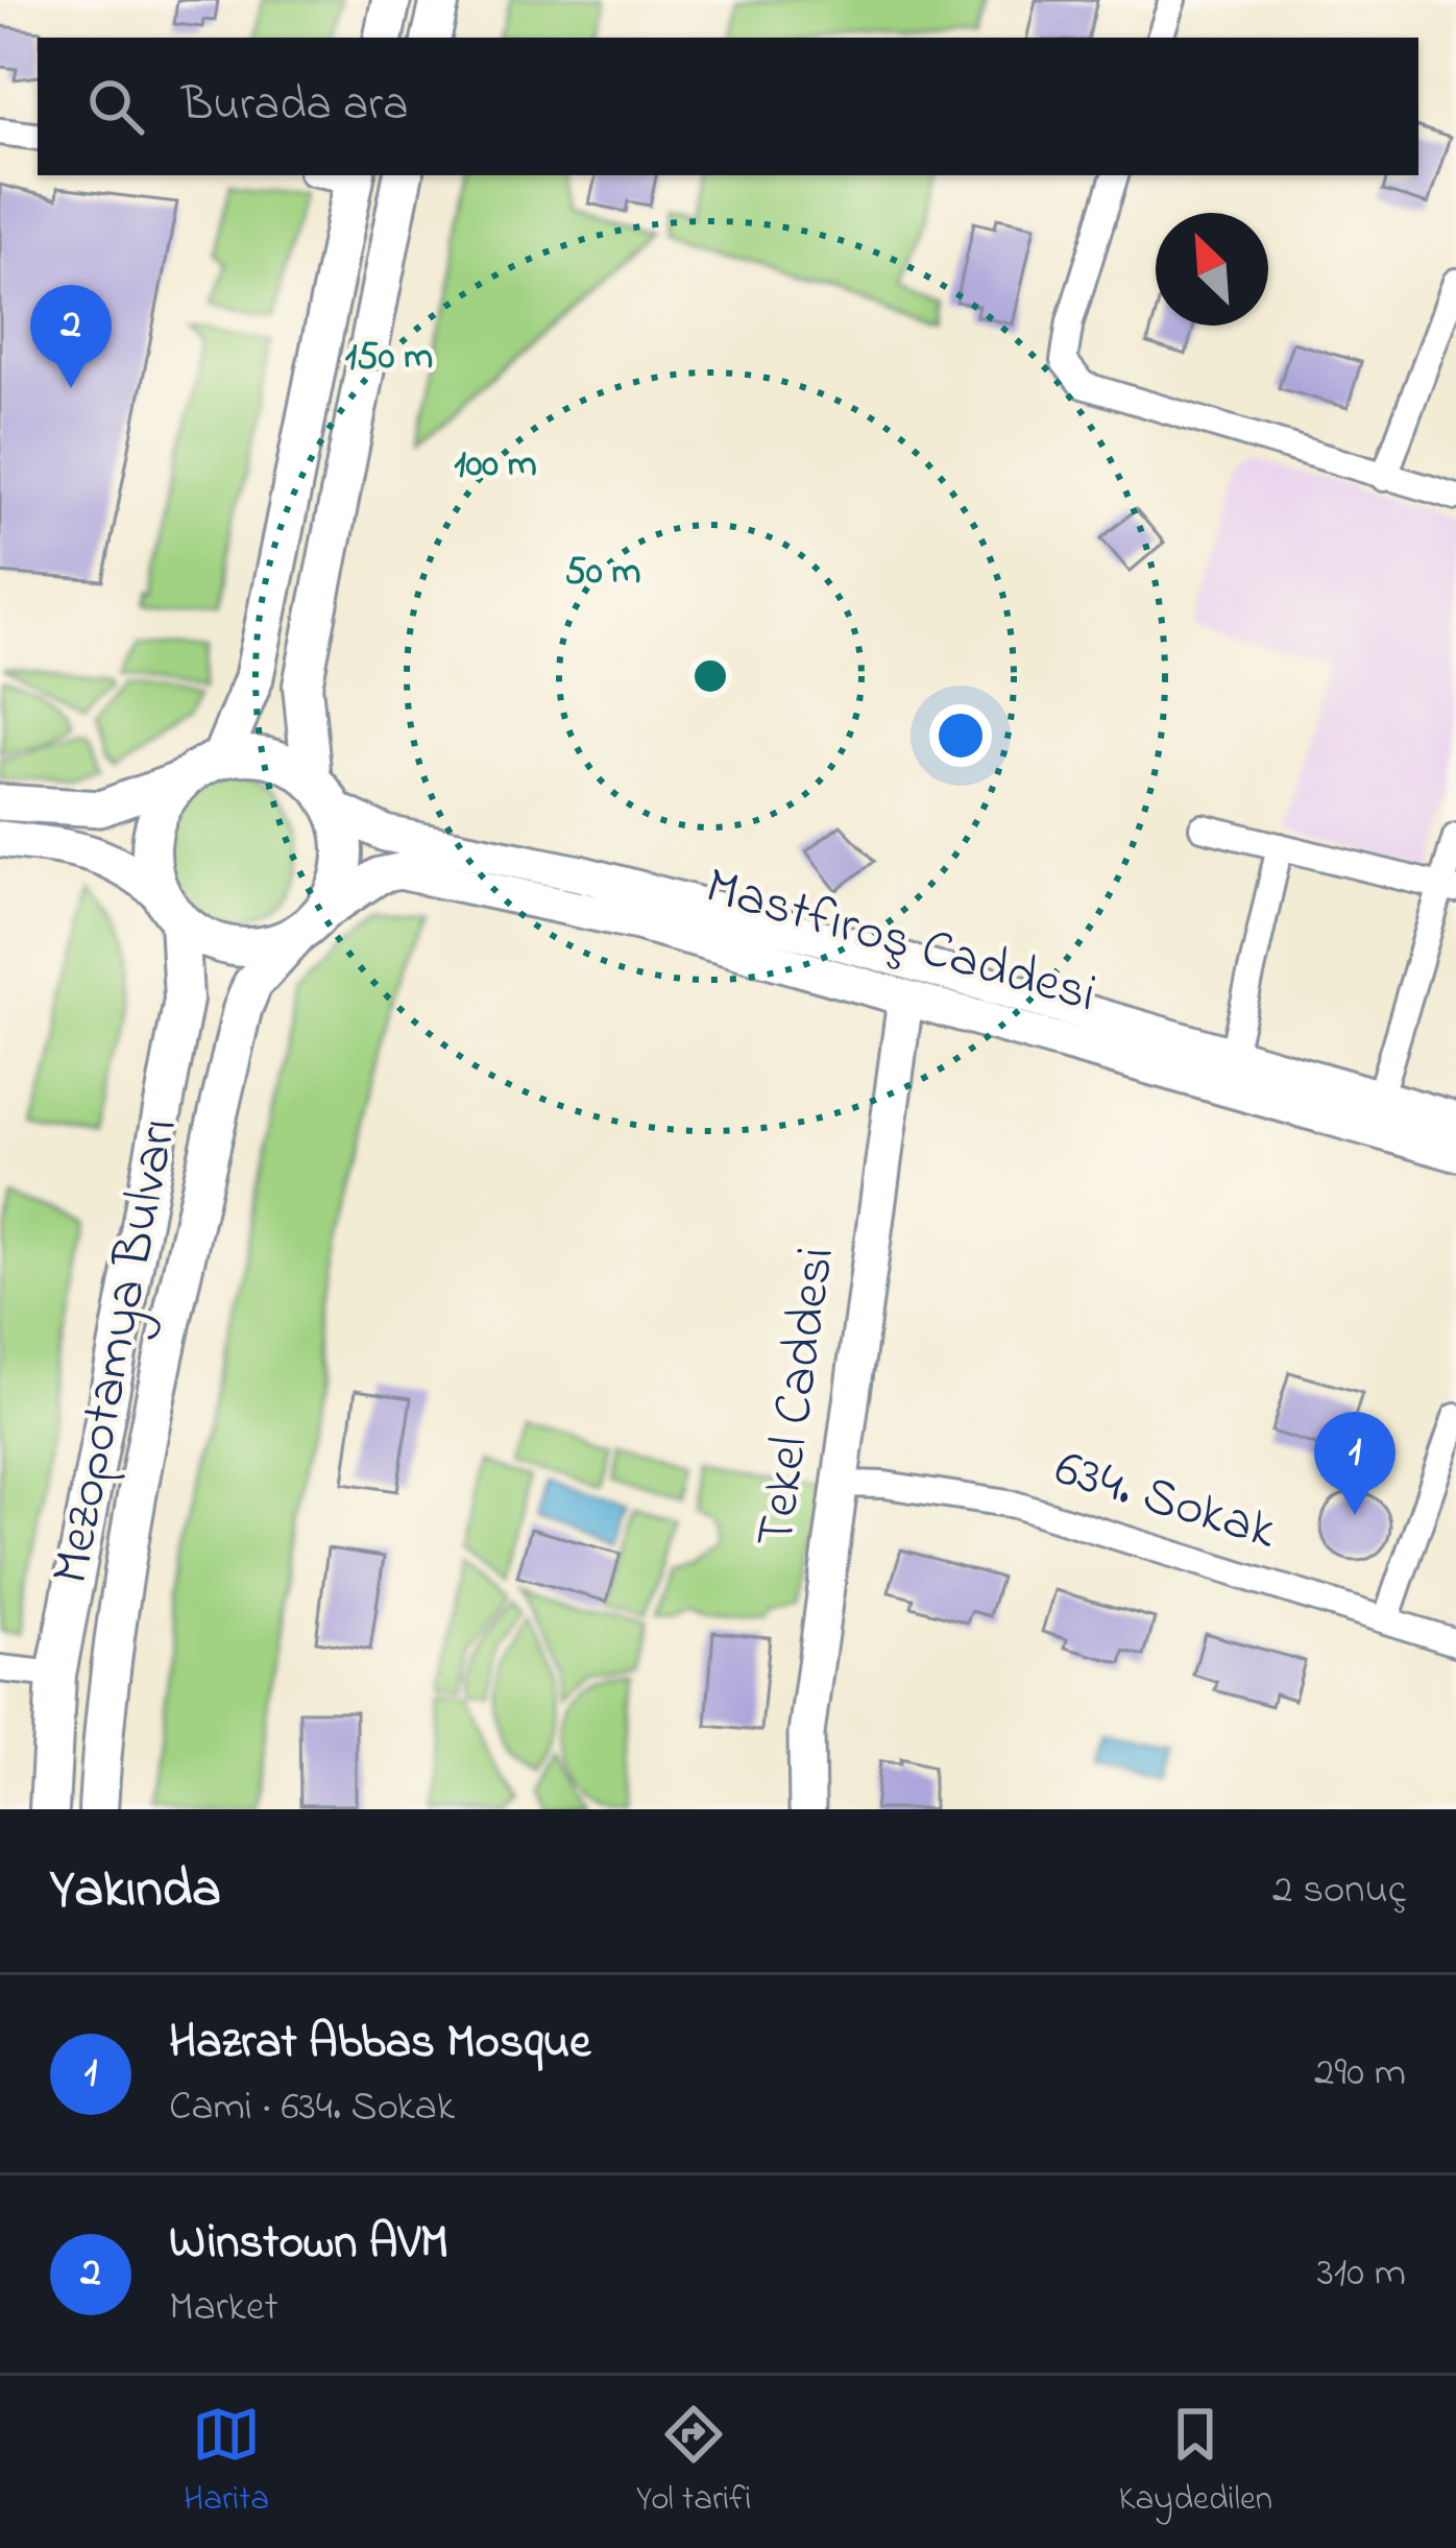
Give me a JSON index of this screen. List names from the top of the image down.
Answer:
{
  "streets": {
    "main road": ["Mastfıroş Caddesi", "Mezopotamya Bulvarı", "Tekel Caddesi"],
    "street": ["634. Sokak"]
  },
  "crossings": [
    ["Mastfıroş Caddesi", "Mezopotamya Bulvarı"],
    ["Mastfıroş Caddesi", "Tekel Caddesi"],
    ["Tekel Caddesi", "634. Sokak"]
  ],
  "north": "top left",
  "page": {
    "search": "Burada ara",
    "pins": ["2", "1"],
    "heading": ["Yakında", "2 sonuç"],
    "list": [
      {
        "mark": "1",
        "name": "Hazrat Abbas Mosque",
        "note": "Cami · 634. Sokak",
        "value": "290 m"
      },
      {
        "mark": "2",
        "name": "Winstown AVM",
        "note": "Market",
        "value": "310 m"
      }
    ],
    "nav": ["Harita", "Yol tarifi", "Kaydedilen"]
  },
  "rings": ["150 m", "100 m", "50 m"]
}
